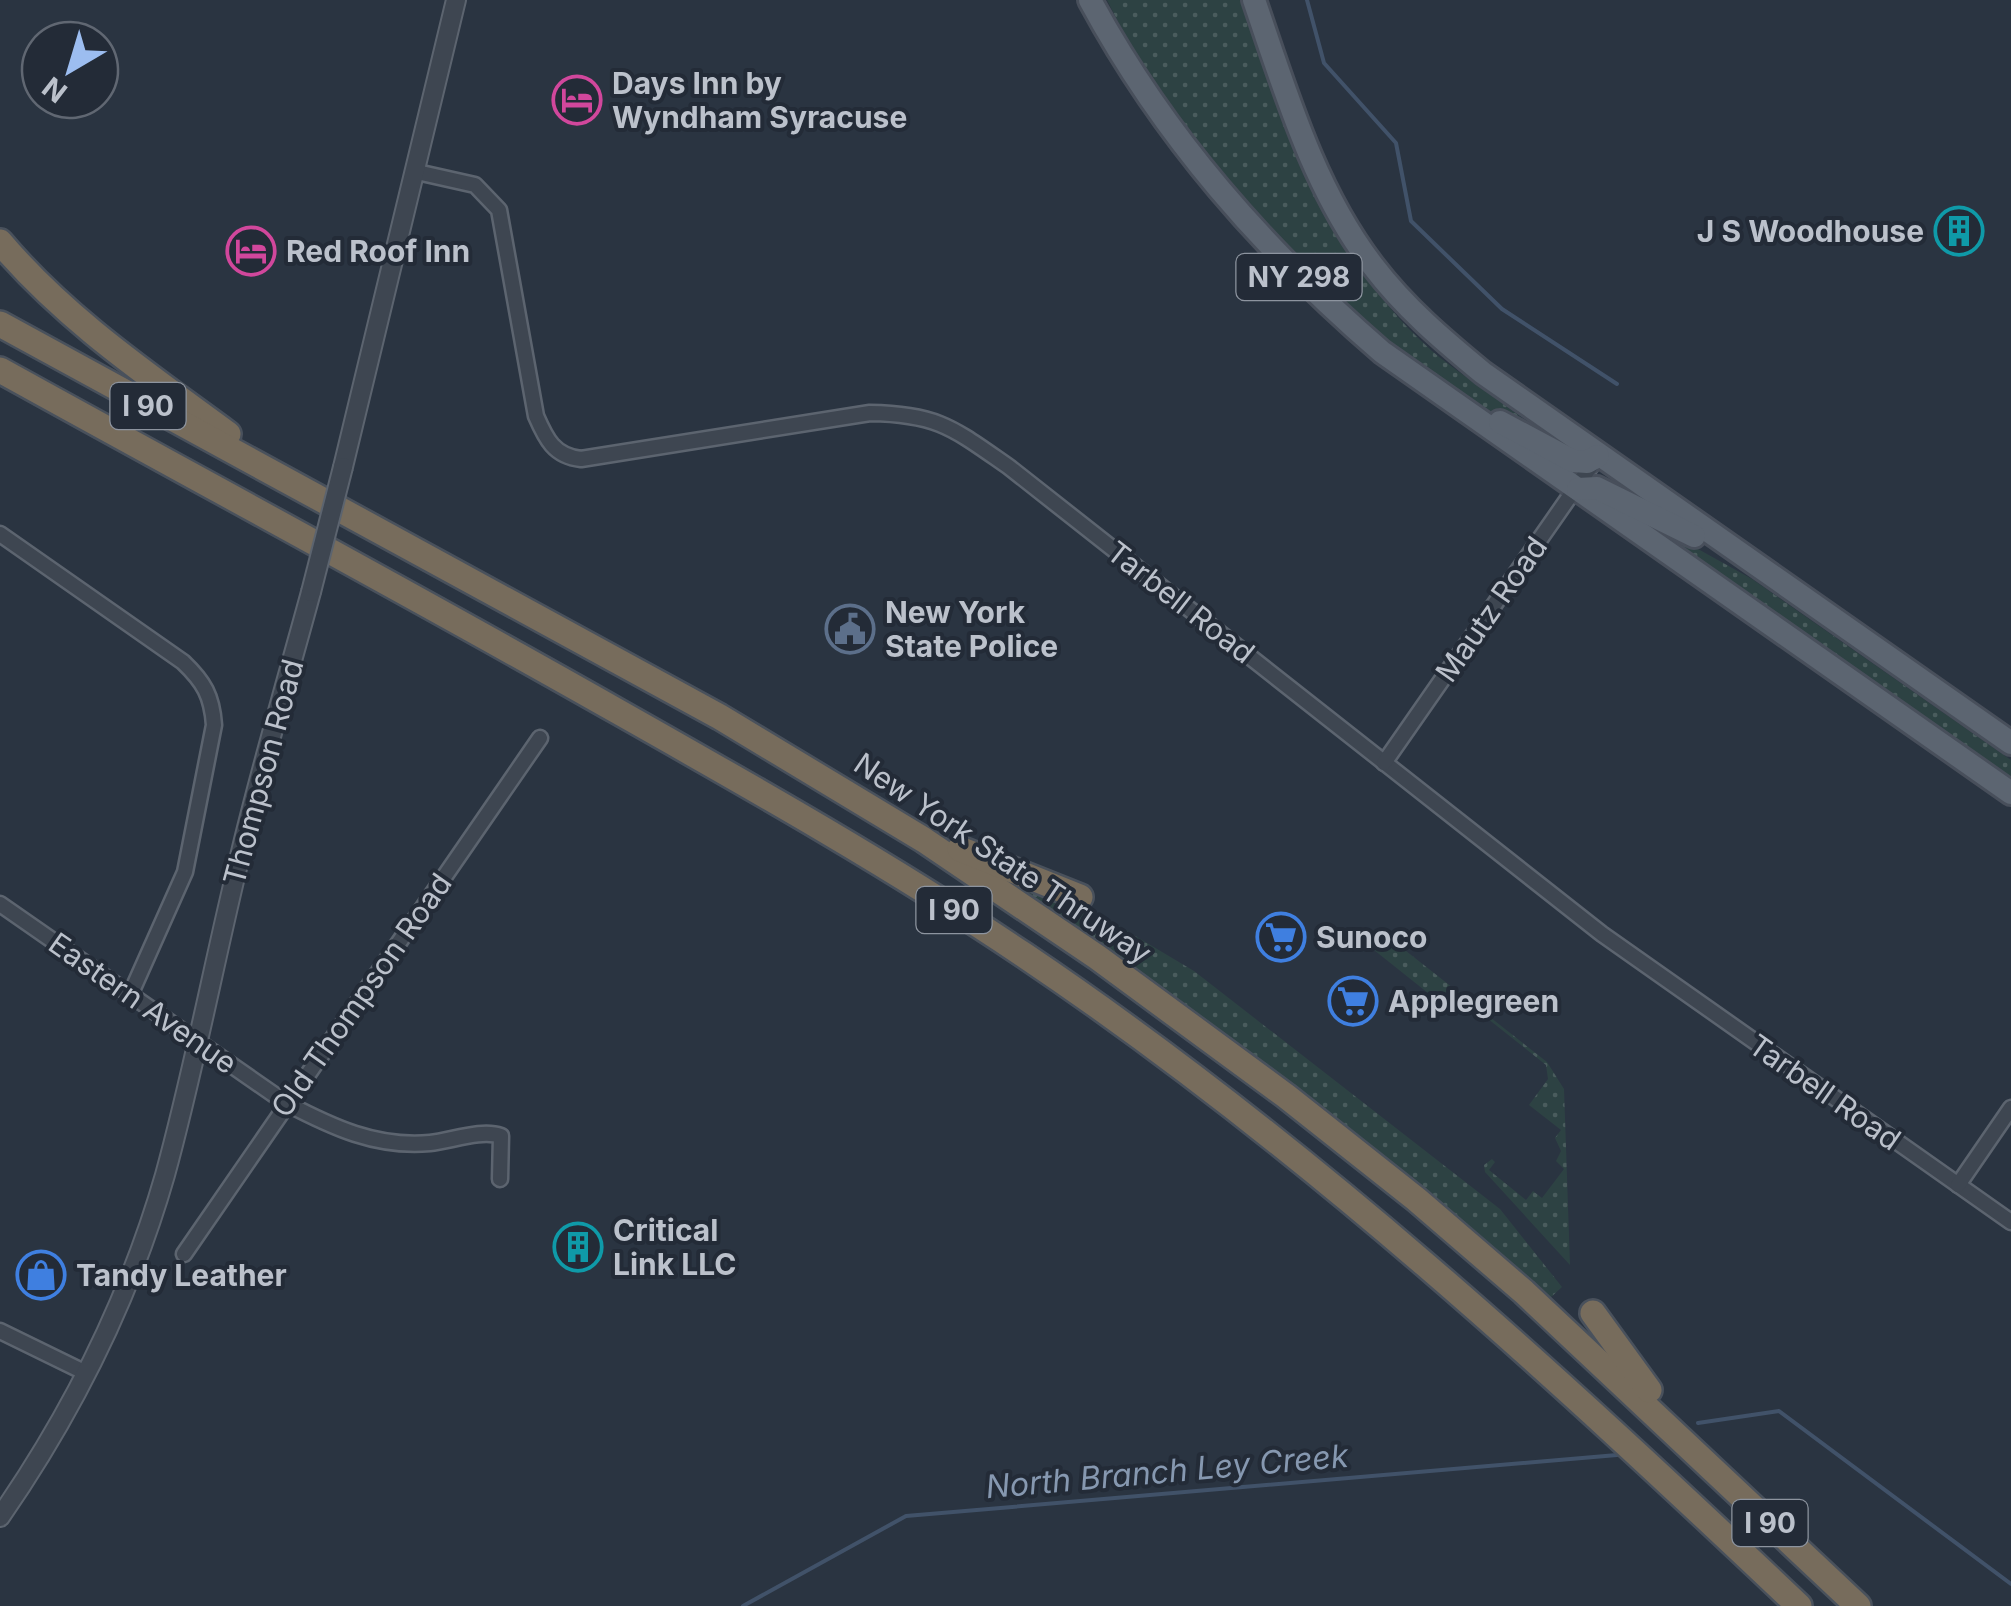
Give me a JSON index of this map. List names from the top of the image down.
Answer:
{
  "streets": {
    "highway": ["I 90", "New York State Thruway"],
    "main road": ["NY 298"],
    "street": [
      "Tarbell Road",
      "Mautz Road",
      "Thompson Road",
      "Old Thompson Road",
      "Eastern Avenue"
    ]
  },
  "crossings": [
    ["NY 298", "Mautz Road"],
    ["Tarbell Road", "Mautz Road"],
    ["Tarbell Road", "Thompson Road"],
    ["Thompson Road", "Eastern Avenue"],
    ["Old Thompson Road", "Eastern Avenue"]
  ],
  "water": ["North Branch Ley Creek"],
  "places": {
    "hotel": ["Days Inn by Wyndham Syracuse", "Red Roof Inn"],
    "building": ["J S Woodhouse", "Critical Link LLC"],
    "public building": ["New York State Police"],
    "supermarket": ["Sunoco", "Applegreen"],
    "shop": ["Tandy Leather"]
  },
  "north": "bottom left"
}
